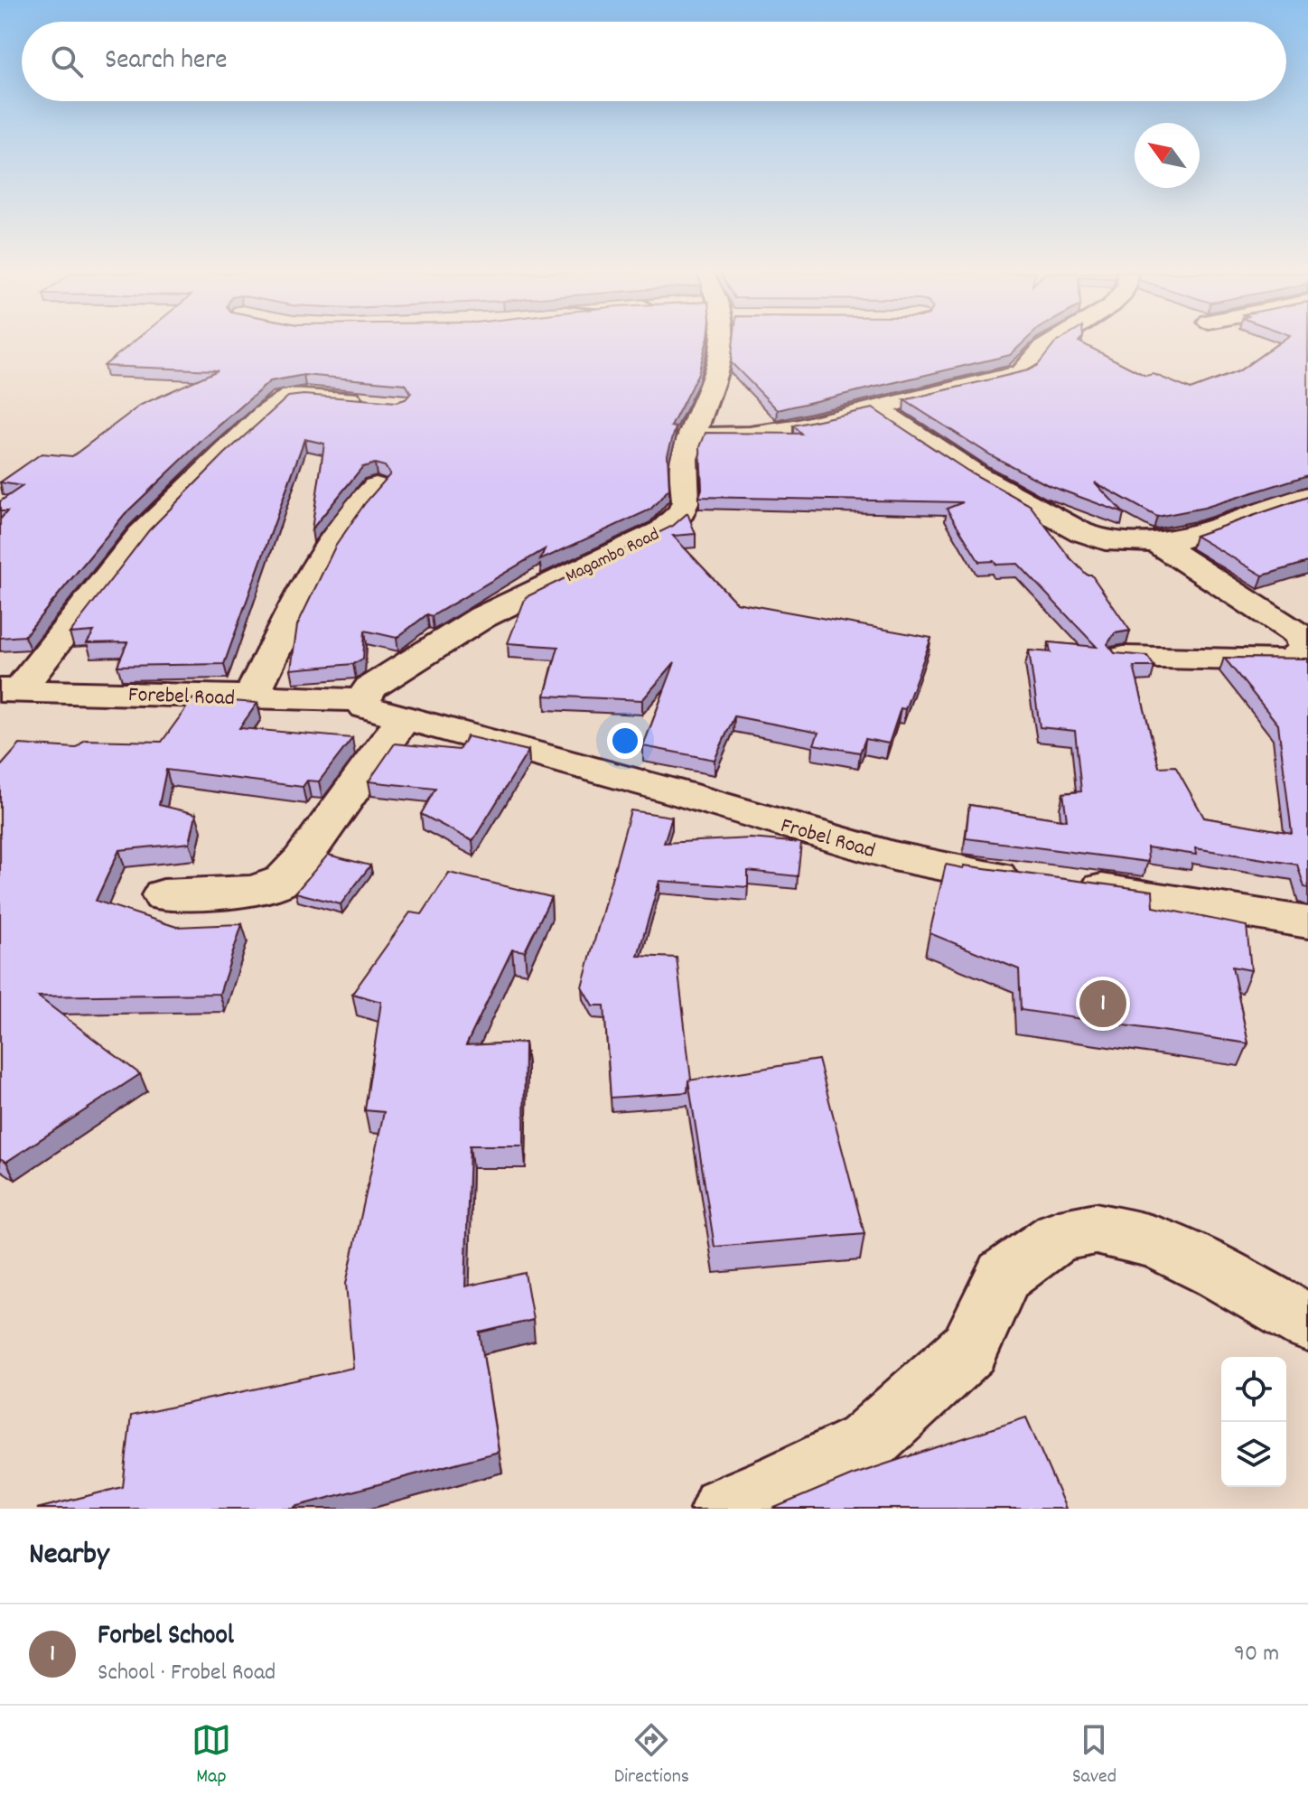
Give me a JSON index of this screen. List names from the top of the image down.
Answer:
{
  "streets": {
    "street": ["Magambo Road", "Forebel Road", "Frobel Road"]
  },
  "crossings": [
    ["Magambo Road", "Forebel Road"],
    ["Magambo Road", "Frobel Road"],
    ["Forebel Road", "Frobel Road"]
  ],
  "north": "top left",
  "page": {
    "search": "Search here",
    "pins": "1",
    "heading": "Nearby",
    "list": [
      {
        "mark": "1",
        "name": "Forbel School",
        "note": "School · Frobel Road",
        "value": "90 m"
      }
    ],
    "nav": ["Map", "Directions", "Saved"]
  }
}
